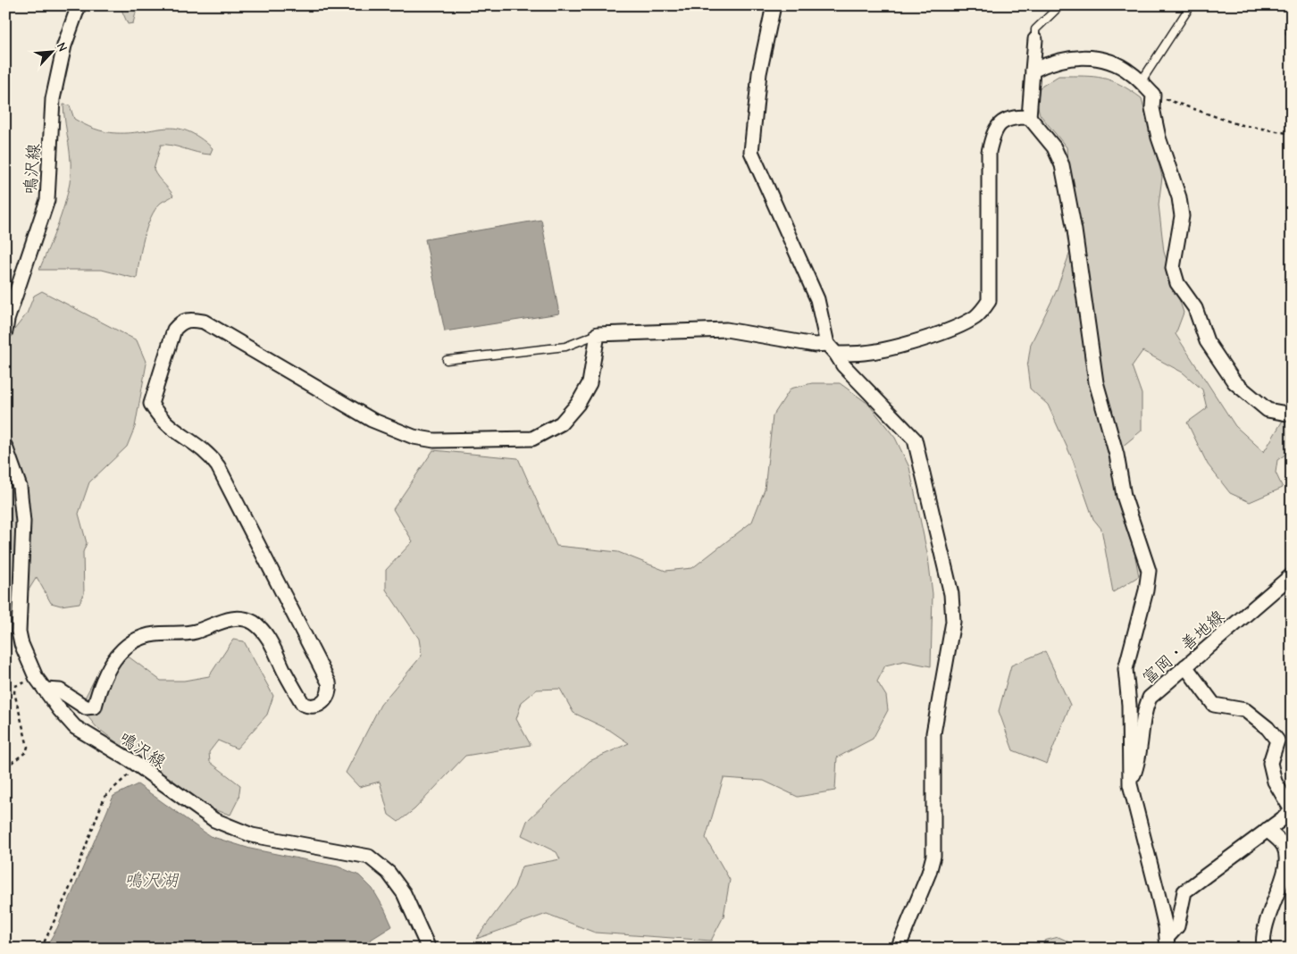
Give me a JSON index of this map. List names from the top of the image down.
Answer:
{
  "streets": {
    "street": ["鳴沢線", "富岡・善地線"]
  },
  "water": ["鳴沢湖"],
  "north": "top right"
}
